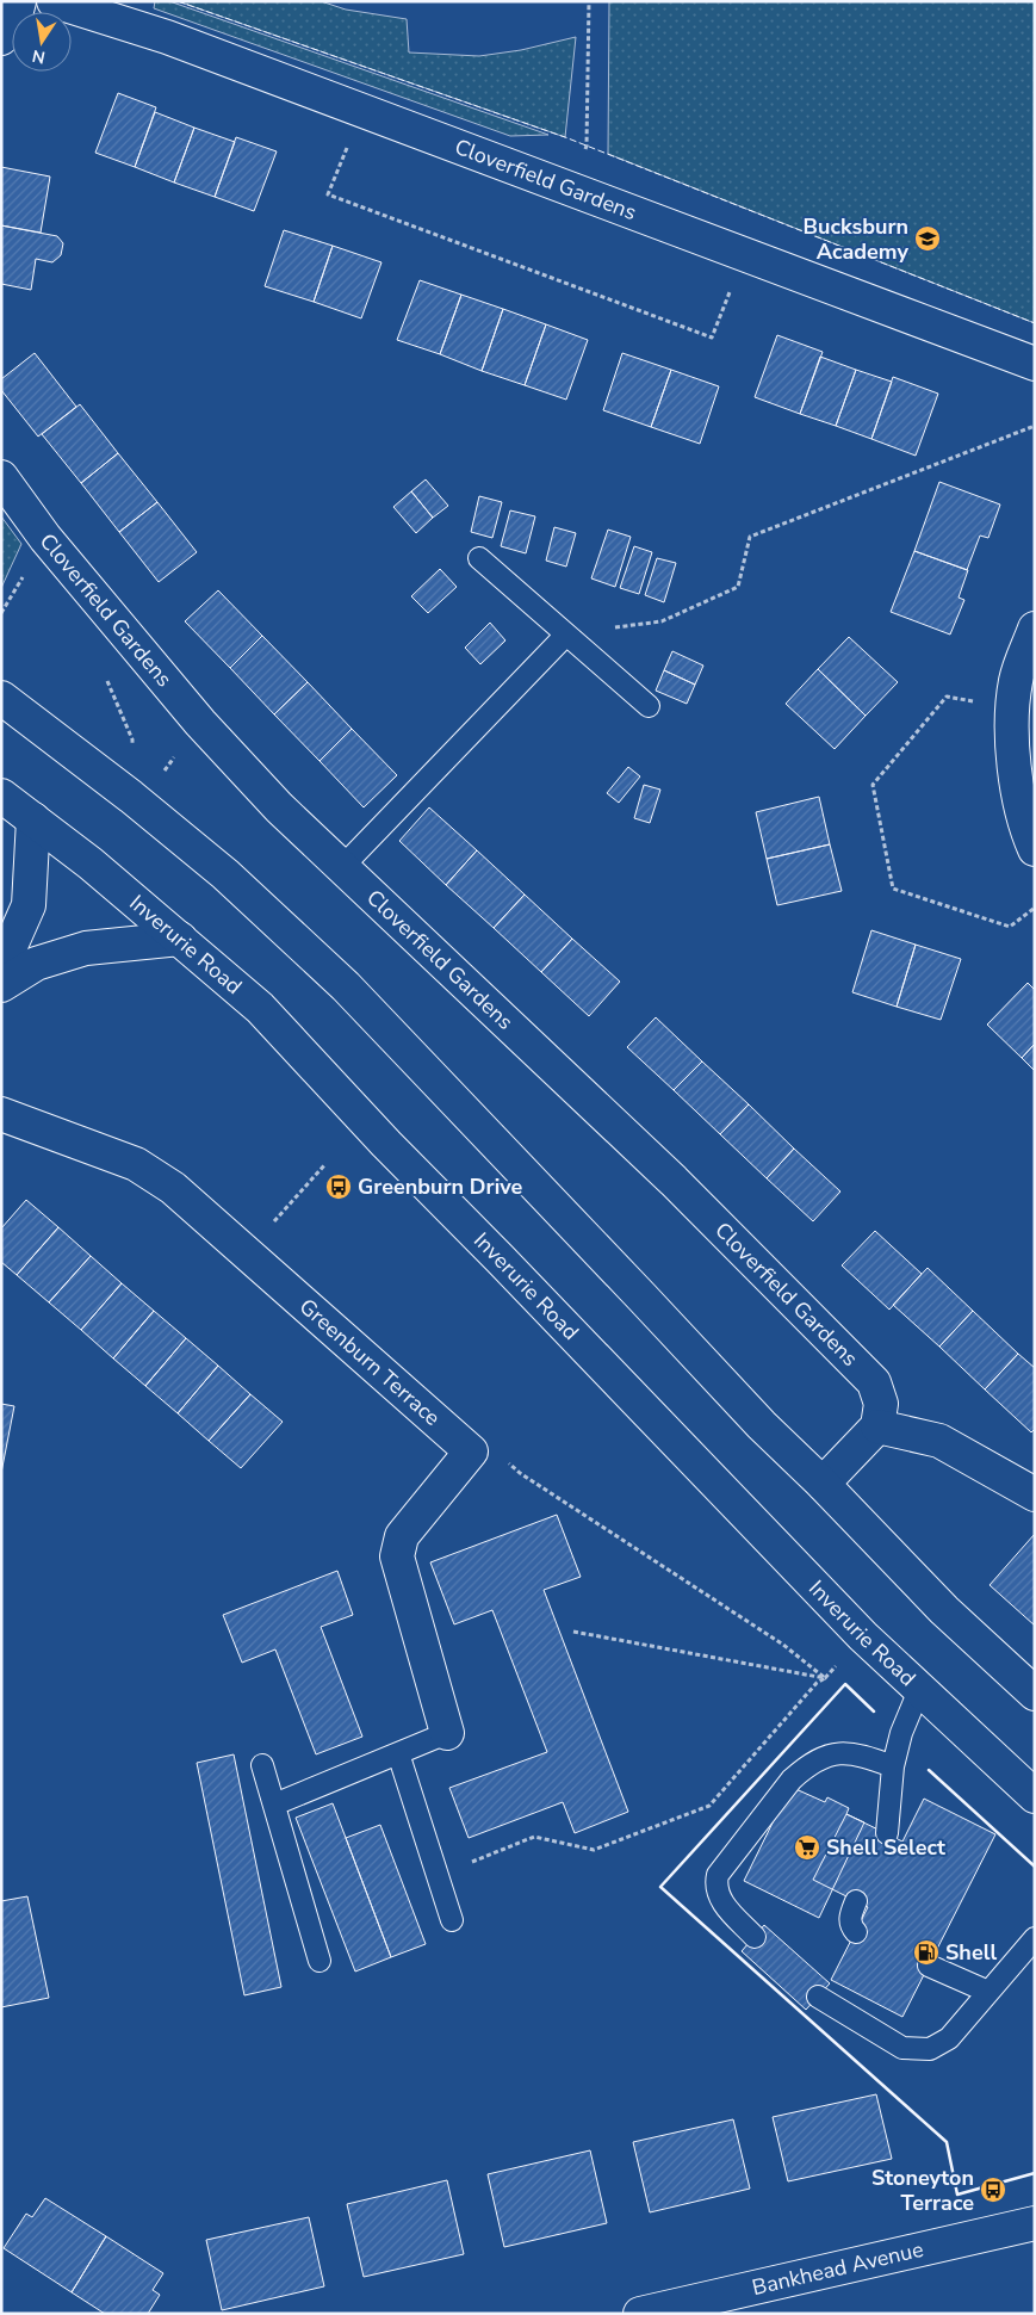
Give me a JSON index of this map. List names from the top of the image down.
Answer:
{
  "streets": {
    "street": [
      "Cloverfield Gardens",
      "Inverurie Road",
      "Greenburn Terrace",
      "Bankhead Avenue"
    ]
  },
  "places": {
    "school or university": ["Bucksburn Academy"],
    "bus stop": ["Greenburn Drive", "Stoneyton Terrace"],
    "supermarket": ["Shell Select"],
    "fuel station": ["Shell"]
  },
  "north": "bottom"
}
